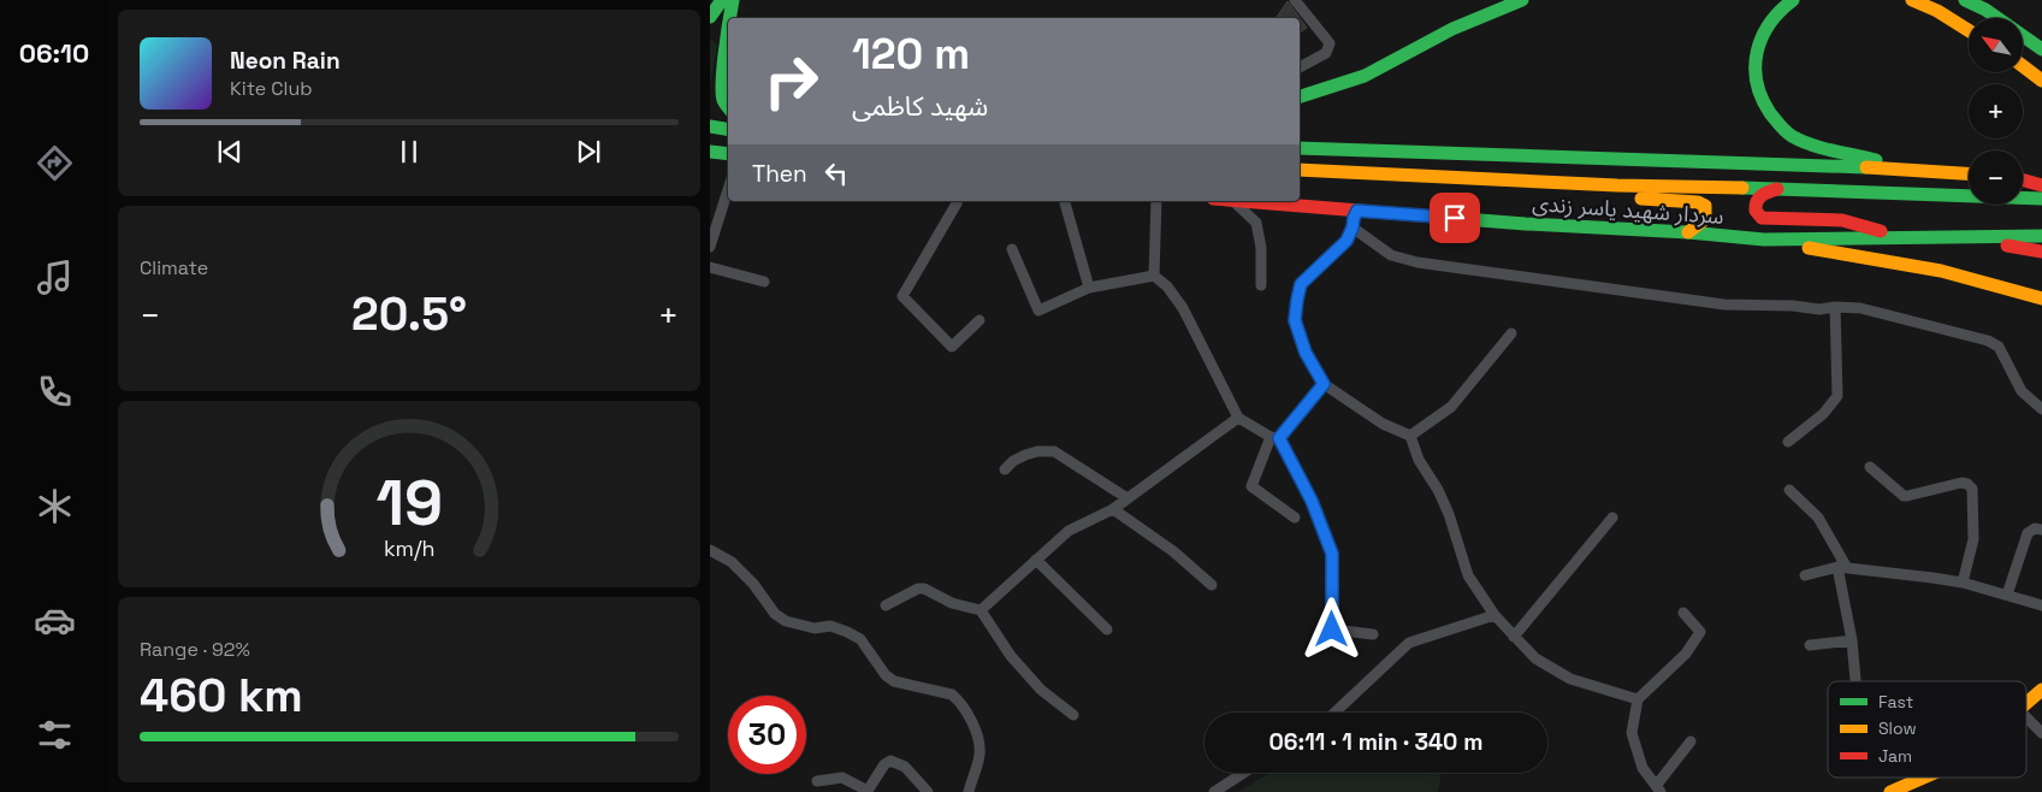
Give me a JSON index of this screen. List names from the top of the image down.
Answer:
{
  "streets": {
    "main road": ["سردار شهید یاسر زندی"]
  },
  "legend": ["Fast", "Slow", "Jam"],
  "north": "top left",
  "page": {
    "tabs": "06:10",
    "map_buttons": ["+", "−"],
    "turn": ["120 m", "شهید کاظمی"],
    "song": ["Neon Rain", "Kite Club"],
    "then": "Then",
    "tile": [
      "Climate",
      ["Range · 92%", "460 km"]
    ],
    "heat": ["−", "20.5°", "+"],
    "limit": "30",
    "trip": "06:11 · 1 min · 340 m",
    "gauge": ["19", "km/h"]
  }
}
